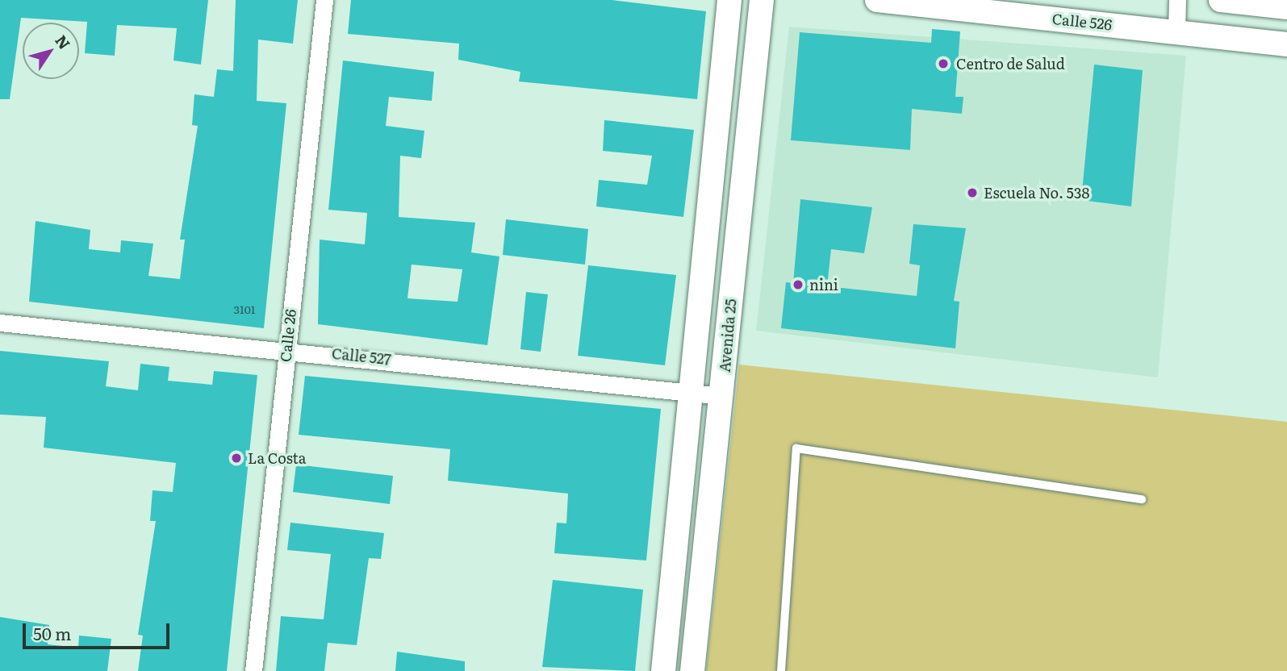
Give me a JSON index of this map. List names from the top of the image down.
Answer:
{
  "streets": {
    "main road": ["Calle 526", "Avenida 25"],
    "street": ["Calle 26", "Calle 527"]
  },
  "crossings": [
    ["Calle 26", "Calle 527"],
    ["Avenida 25", "Calle 527"]
  ],
  "places": [
    "Centro de Salud",
    "Escuela No. 538",
    "nini",
    "La Costa"
  ],
  "house_numbers": ["3101"],
  "scale_bar": "50 m",
  "north": "top right"
}
